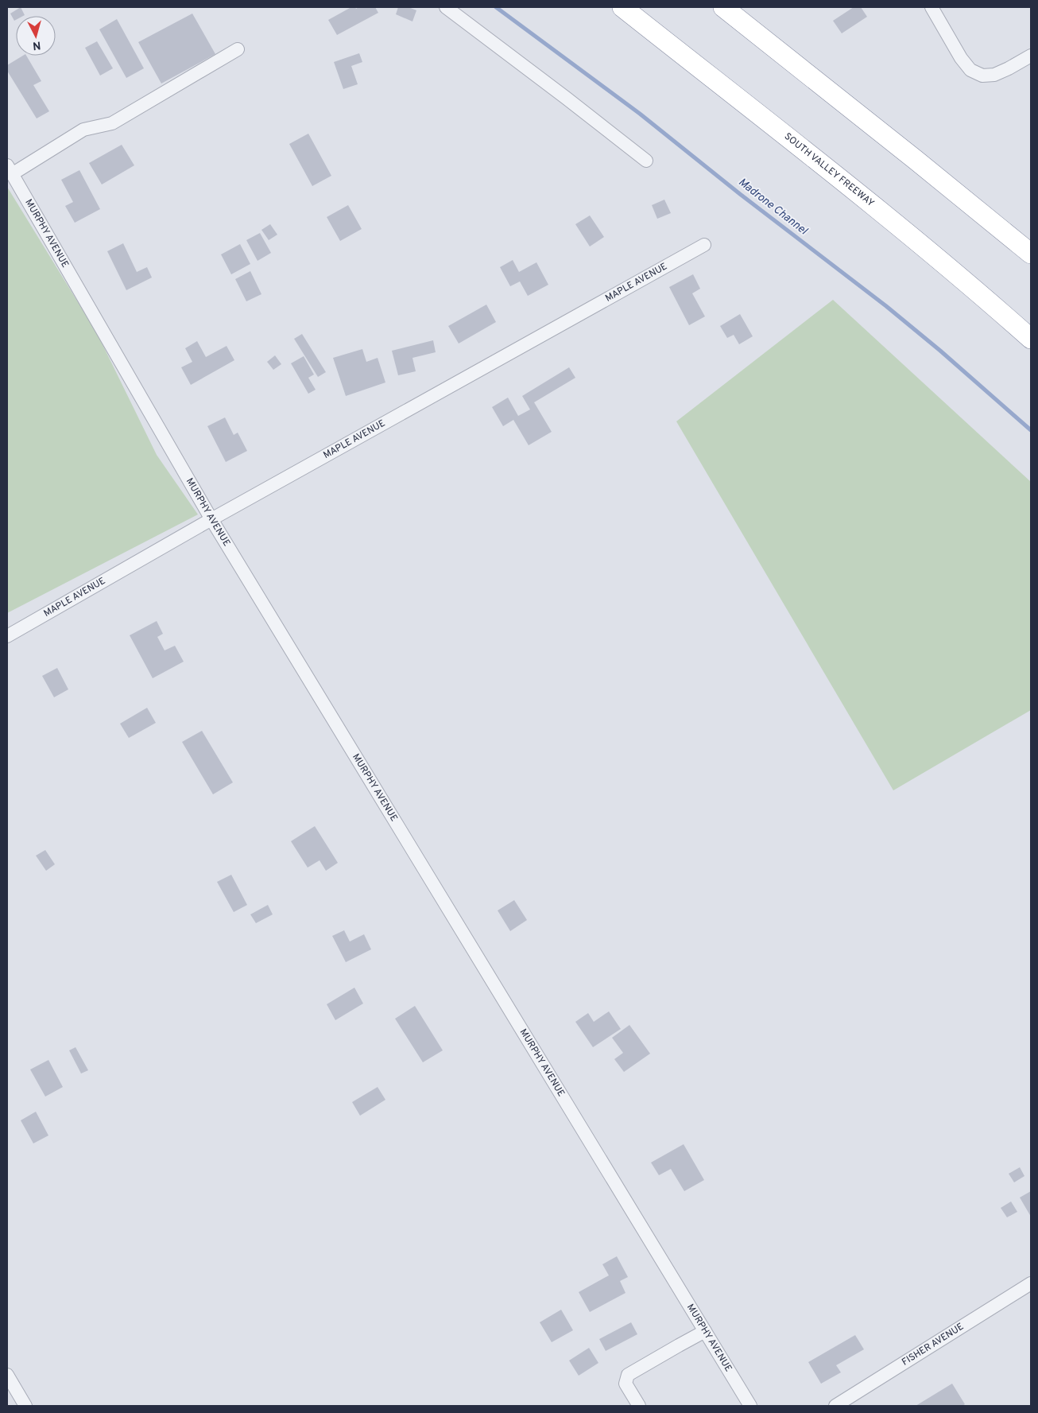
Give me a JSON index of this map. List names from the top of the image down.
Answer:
{
  "streets": {
    "highway": ["SOUTH VALLEY FREEWAY"],
    "street": ["MURPHY AVENUE", "MAPLE AVENUE", "FISHER AVENUE"]
  },
  "crossings": [
    ["MURPHY AVENUE", "MAPLE AVENUE"]
  ],
  "water": ["Madrone Channel"],
  "north": "bottom"
}
